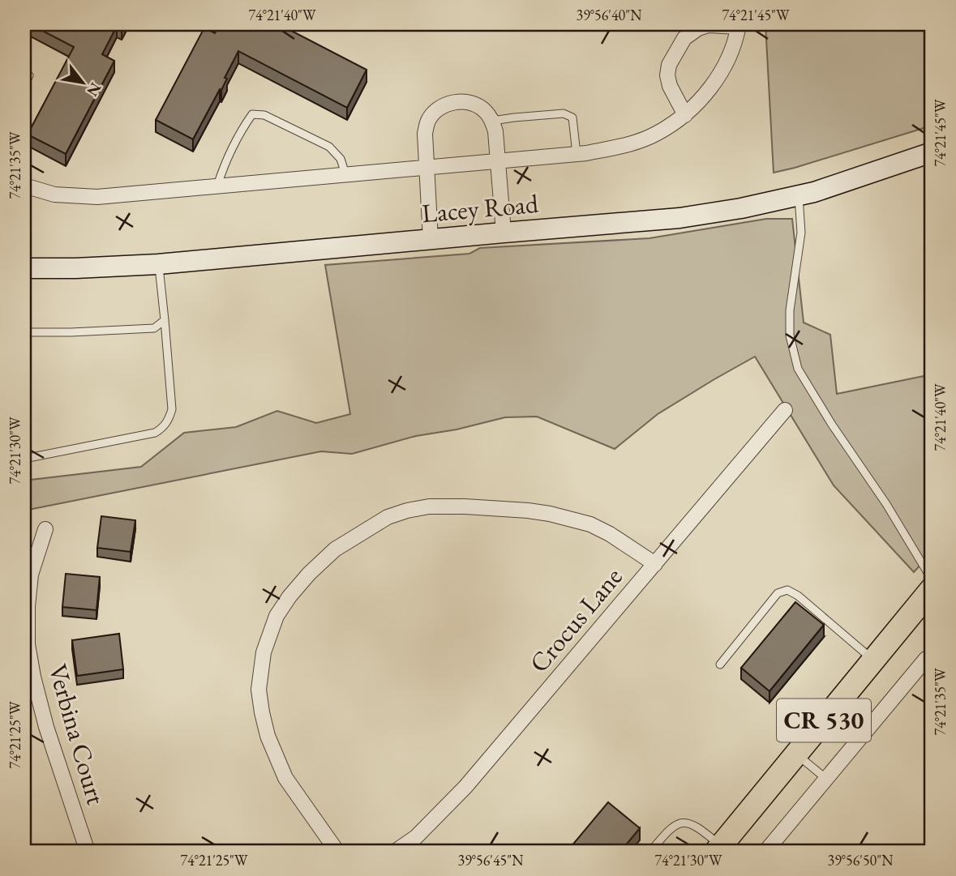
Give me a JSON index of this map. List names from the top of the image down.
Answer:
{
  "streets": {
    "main road": ["Lacey Road", "CR 530"],
    "street": ["Crocus Lane", "Verbina Court"]
  },
  "north": "bottom right",
  "coordinates": [
    "74°21'40\"W",
    "39°56'40\"N",
    "74°21'45\"W",
    "74°21'35\"W",
    "74°21'30\"W",
    "74°21'25\"W",
    "39°56'45\"N",
    "39°56'50\"N"
  ]
}
